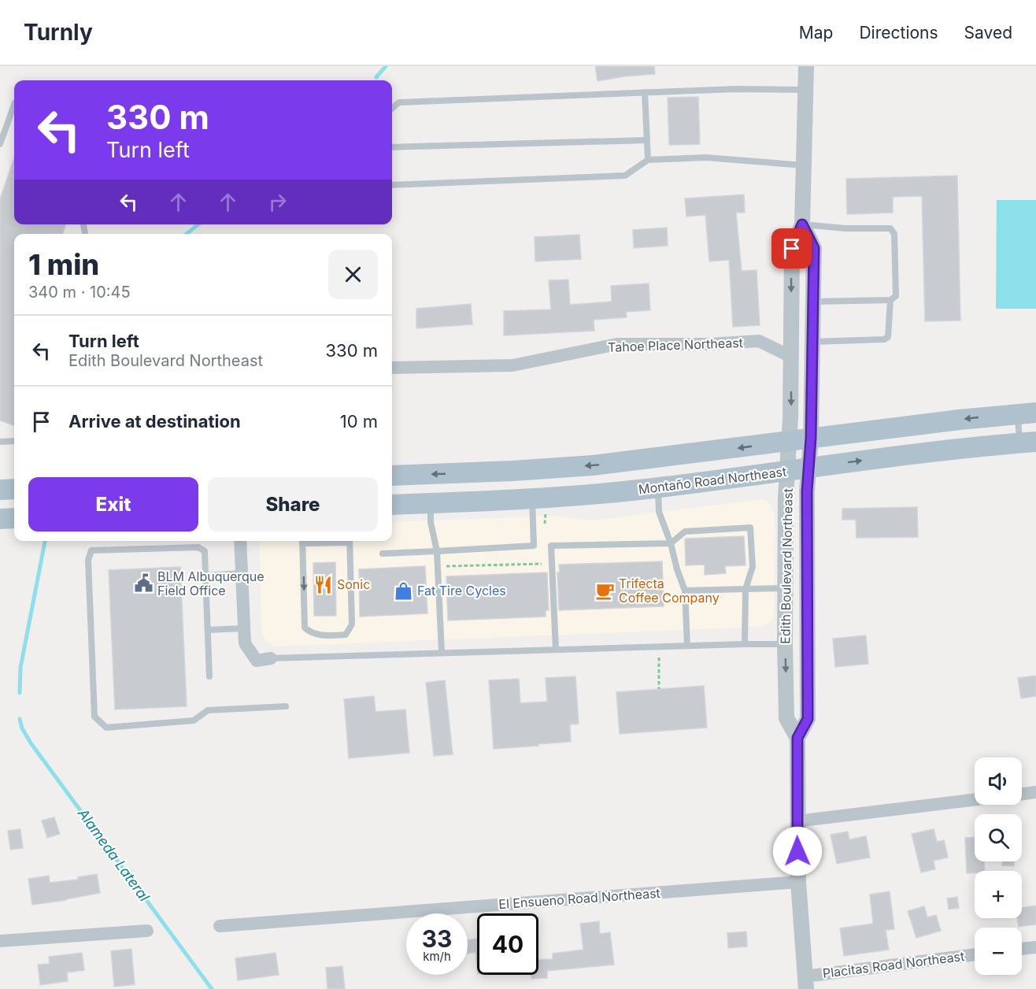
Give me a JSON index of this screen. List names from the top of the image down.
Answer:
{
  "streets": {
    "main road": ["Montaño Road Northeast"],
    "street": [
      "Tahoe Place Northeast",
      "Edith Boulevard Northeast",
      "El Ensueno Road Northeast",
      "Placitas Road Northeast"
    ]
  },
  "crossings": [
    ["Tahoe Place Northeast", "Edith Boulevard Northeast"],
    ["Montaño Road Northeast", "Edith Boulevard Northeast"],
    ["Edith Boulevard Northeast", "El Ensueno Road Northeast"],
    ["Edith Boulevard Northeast", "Placitas Road Northeast"]
  ],
  "water": ["Alameda Lateral"],
  "places": {
    "public building": ["BLM Albuquerque Field Office"],
    "restaurant": ["Sonic"],
    "shop": ["Fat Tire Cycles"],
    "cafe": ["Trifecta Coffee Company"]
  },
  "page": {
    "header": "Turnly",
    "nav": ["Map", "Directions", "Saved"],
    "turn": ["330 m", "Turn left"],
    "heading": ["1 min", "340 m · 10:45"],
    "list": [
      {
        "name": "Turn left",
        "note": "Edith Boulevard Northeast",
        "value": "330 m"
      },
      {
        "name": "Arrive at destination",
        "value": "10 m"
      }
    ],
    "buttons": ["Exit", "Share"],
    "map_buttons": ["+", "−"],
    "speed": "33 km/h",
    "limit": "40"
  }
}
